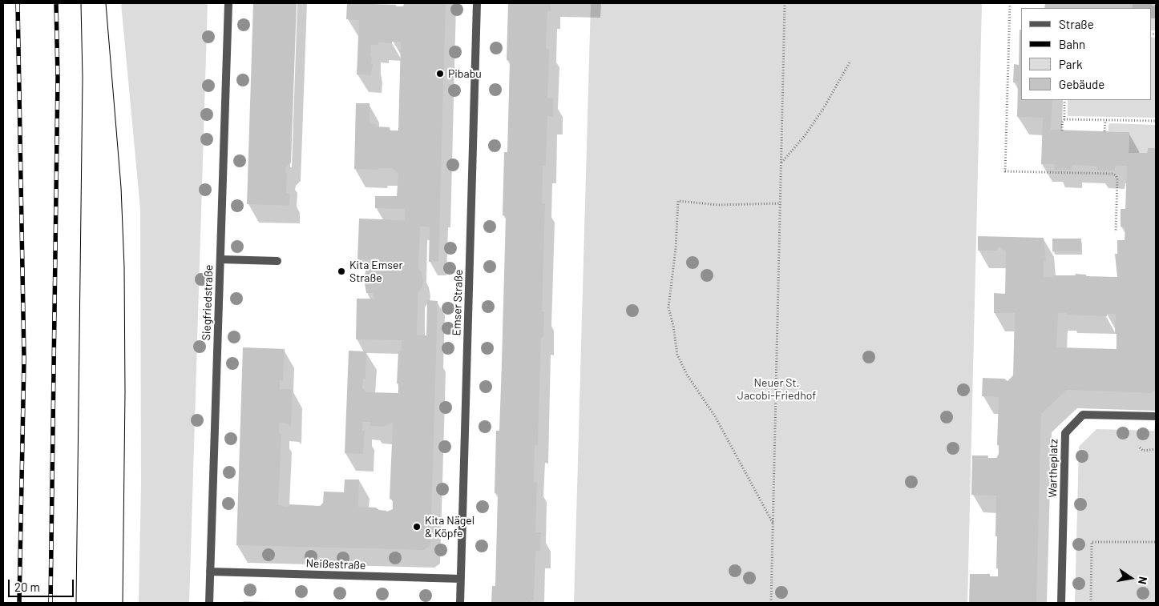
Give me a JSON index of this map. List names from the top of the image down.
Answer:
{
  "streets": {
    "street": [
      "Siegfriedstraße",
      "Emser Straße",
      "Wartheplatz",
      "Neißestraße"
    ]
  },
  "crossings": [
    ["Siegfriedstraße", "Neißestraße"],
    ["Emser Straße", "Neißestraße"]
  ],
  "parks": ["Neuer St. Jacobi-Friedhof"],
  "places": ["Pibabu", "Kita Emser Straße", "Kita Nägel & Köpfe"],
  "legend": [
    "Straße",
    "Bahn",
    "Park",
    "Gebäude"
  ],
  "scale_bar": "20 m",
  "north": "right"
}
